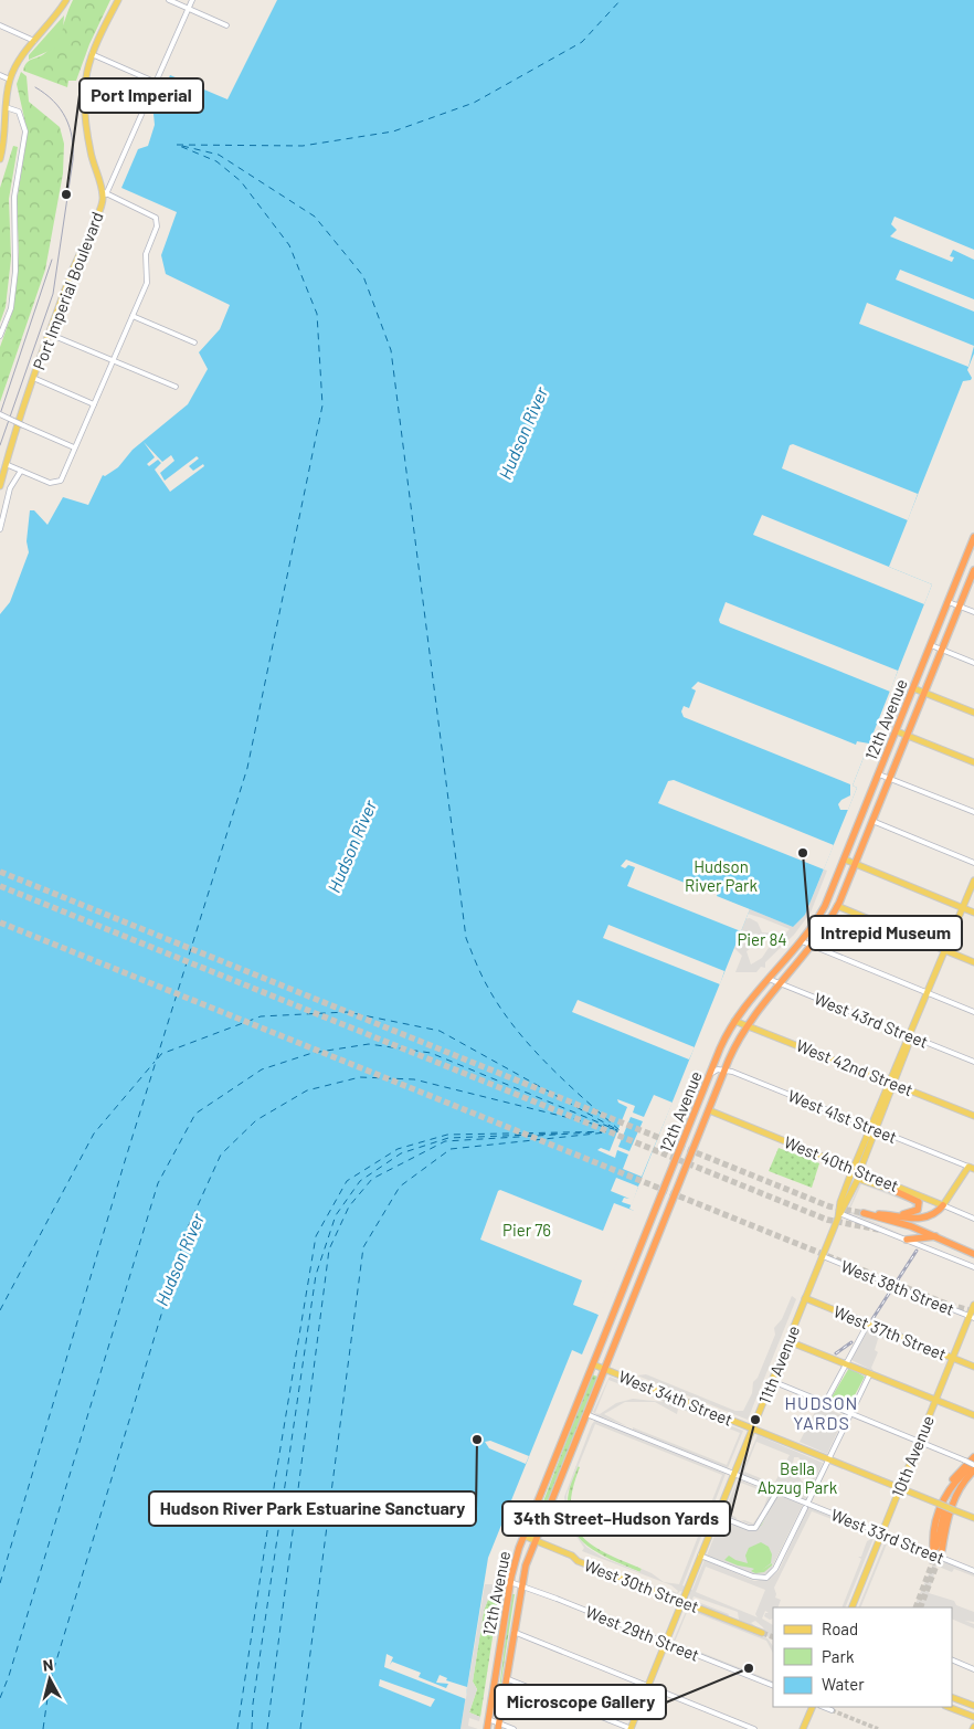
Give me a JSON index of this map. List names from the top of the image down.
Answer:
{
  "streets": {
    "highway": ["12th Avenue"],
    "main road": [
      "Port Imperial Boulevard",
      "West 42nd Street",
      "West 40th Street",
      "West 37th Street",
      "11th Avenue",
      "West 34th Street",
      "10th Avenue",
      "West 30th Street"
    ],
    "street": [
      "West 43rd Street",
      "West 41st Street",
      "West 38th Street",
      "West 33rd Street",
      "West 29th Street"
    ]
  },
  "crossings": [
    ["12th Avenue", "West 43rd Street"],
    ["12th Avenue", "West 42nd Street"],
    ["12th Avenue", "West 41st Street"],
    ["12th Avenue", "West 40th Street"],
    ["12th Avenue", "West 34th Street"],
    ["12th Avenue", "West 33rd Street"],
    ["12th Avenue", "West 30th Street"],
    ["12th Avenue", "West 29th Street"],
    ["West 43rd Street", "11th Avenue"],
    ["West 42nd Street", "11th Avenue"],
    ["West 41st Street", "11th Avenue"],
    ["West 40th Street", "11th Avenue"],
    ["West 38th Street", "11th Avenue"],
    ["West 38th Street", "10th Avenue"],
    ["West 37th Street", "11th Avenue"],
    ["West 37th Street", "10th Avenue"],
    ["11th Avenue", "West 34th Street"],
    ["11th Avenue", "West 33rd Street"],
    ["11th Avenue", "West 30th Street"],
    ["11th Avenue", "West 29th Street"],
    ["West 34th Street", "10th Avenue"],
    ["10th Avenue", "West 33rd Street"]
  ],
  "districts": ["HUDSON YARDS"],
  "water": ["Hudson River"],
  "parks": [
    "Hudson River Park",
    "Pier 84",
    "Pier 76",
    "Bella Abzug Park"
  ],
  "places": [
    "Port Imperial",
    "Intrepid Museum",
    "34th Street–Hudson Yards",
    "Hudson River Park Estuarine Sanctuary",
    "Microscope Gallery"
  ],
  "legend": ["Road", "Park", "Water"],
  "north": "top"
}
